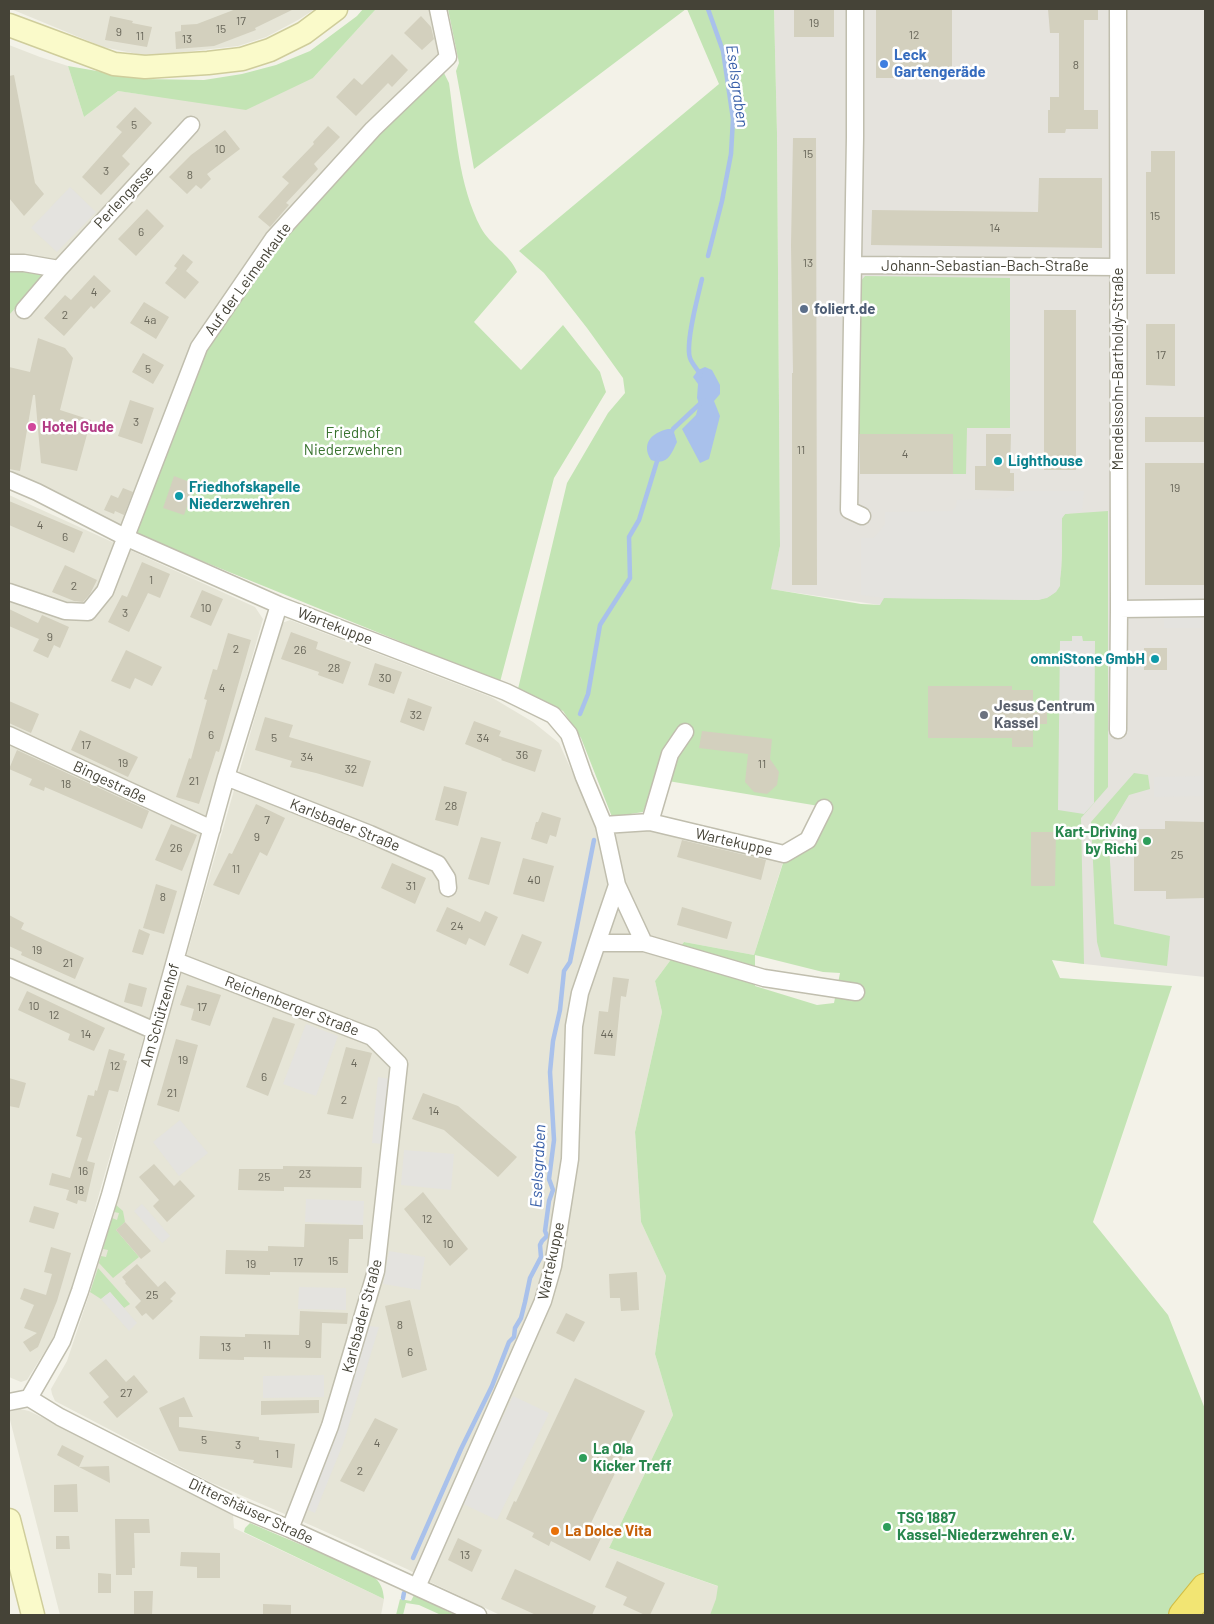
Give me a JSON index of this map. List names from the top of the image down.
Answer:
{
  "streets": {
    "street": [
      "Perlengasse",
      "Johann-Sebastian-Bach-Straße",
      "Auf der Leimenkaute",
      "Mendelssohn-Bartholdy-Straße",
      "Wartekuppe",
      "Bingestraße",
      "Karlsbader Straße",
      "Reichenberger Straße",
      "Am Schützenhof",
      "Dittershäuser Straße"
    ]
  },
  "crossings": [
    ["Johann-Sebastian-Bach-Straße", "Mendelssohn-Bartholdy-Straße"],
    ["Auf der Leimenkaute", "Wartekuppe"],
    ["Wartekuppe", "Am Schützenhof"],
    ["Wartekuppe", "Dittershäuser Straße"],
    ["Bingestraße", "Am Schützenhof"],
    ["Karlsbader Straße", "Reichenberger Straße"],
    ["Karlsbader Straße", "Am Schützenhof"],
    ["Karlsbader Straße", "Dittershäuser Straße"],
    ["Reichenberger Straße", "Am Schützenhof"],
    ["Am Schützenhof", "Dittershäuser Straße"]
  ],
  "water": ["Eselsgraben"],
  "parks": ["Friedhof Niederzwehren"],
  "places": [
    "Leck Gartengeräde",
    "foliert.de",
    "Hotel Gude",
    "Lighthouse",
    "Friedhofskapelle Niederzwehren",
    "omniStone GmbH",
    "Jesus Centrum Kassel",
    "Kart-Driving by Richi",
    "La Ola Kicker Treff",
    "TSG 1887 Kassel-Niederzwehren e.V.",
    "La Dolce Vita"
  ],
  "house_numbers": [
    "17",
    "19",
    "15",
    "9",
    "12",
    "11",
    "13",
    "8",
    "5",
    "10",
    "15",
    "3",
    "8",
    "15",
    "14",
    "6",
    "13",
    "4",
    "2",
    "4a",
    "17",
    "5",
    "3",
    "11",
    "4",
    "19",
    "4",
    "6",
    "1",
    "2",
    "10",
    "3",
    "9",
    "2",
    "26",
    "28",
    "30",
    "4",
    "32",
    "6",
    "5",
    "34",
    "17",
    "36",
    "34",
    "19",
    "11",
    "32",
    "21",
    "18",
    "28",
    "7",
    "9",
    "26",
    "25",
    "11",
    "40",
    "31",
    "8",
    "24",
    "19",
    "21",
    "10",
    "17",
    "12",
    "14",
    "44",
    "19",
    "4",
    "12",
    "6",
    "21",
    "2",
    "14",
    "16",
    "23",
    "25",
    "18",
    "12",
    "10",
    "15",
    "17",
    "19",
    "25",
    "8",
    "9",
    "11",
    "13",
    "6",
    "27",
    "5",
    "4",
    "3",
    "1",
    "2",
    "13"
  ]
}
